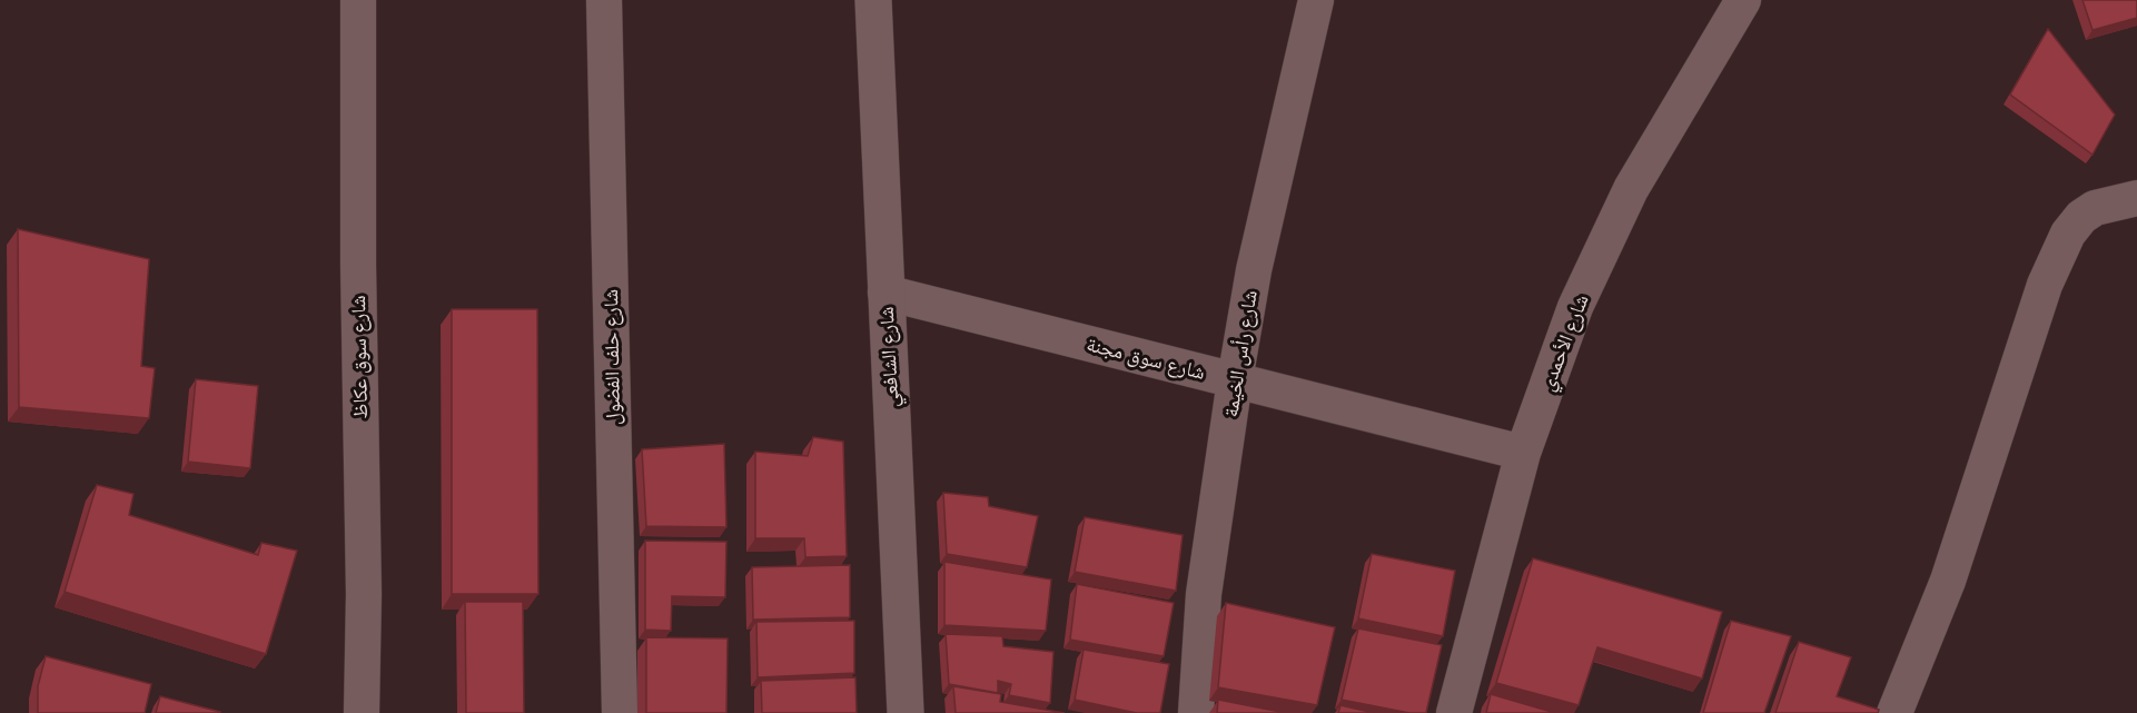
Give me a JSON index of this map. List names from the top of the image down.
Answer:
{
  "streets": {
    "street": [
      "شارع الأحمدي",
      "شارع رأس الخيمة",
      "شارع سوق عكاظ",
      "شارع حلف الفضول",
      "شارع الشافعي",
      "شارع سوق مجنة"
    ]
  },
  "crossings": [
    ["شارع الأحمدي", "شارع سوق مجنة"],
    ["شارع رأس الخيمة", "شارع سوق مجنة"],
    ["شارع الشافعي", "شارع سوق مجنة"]
  ]
}
